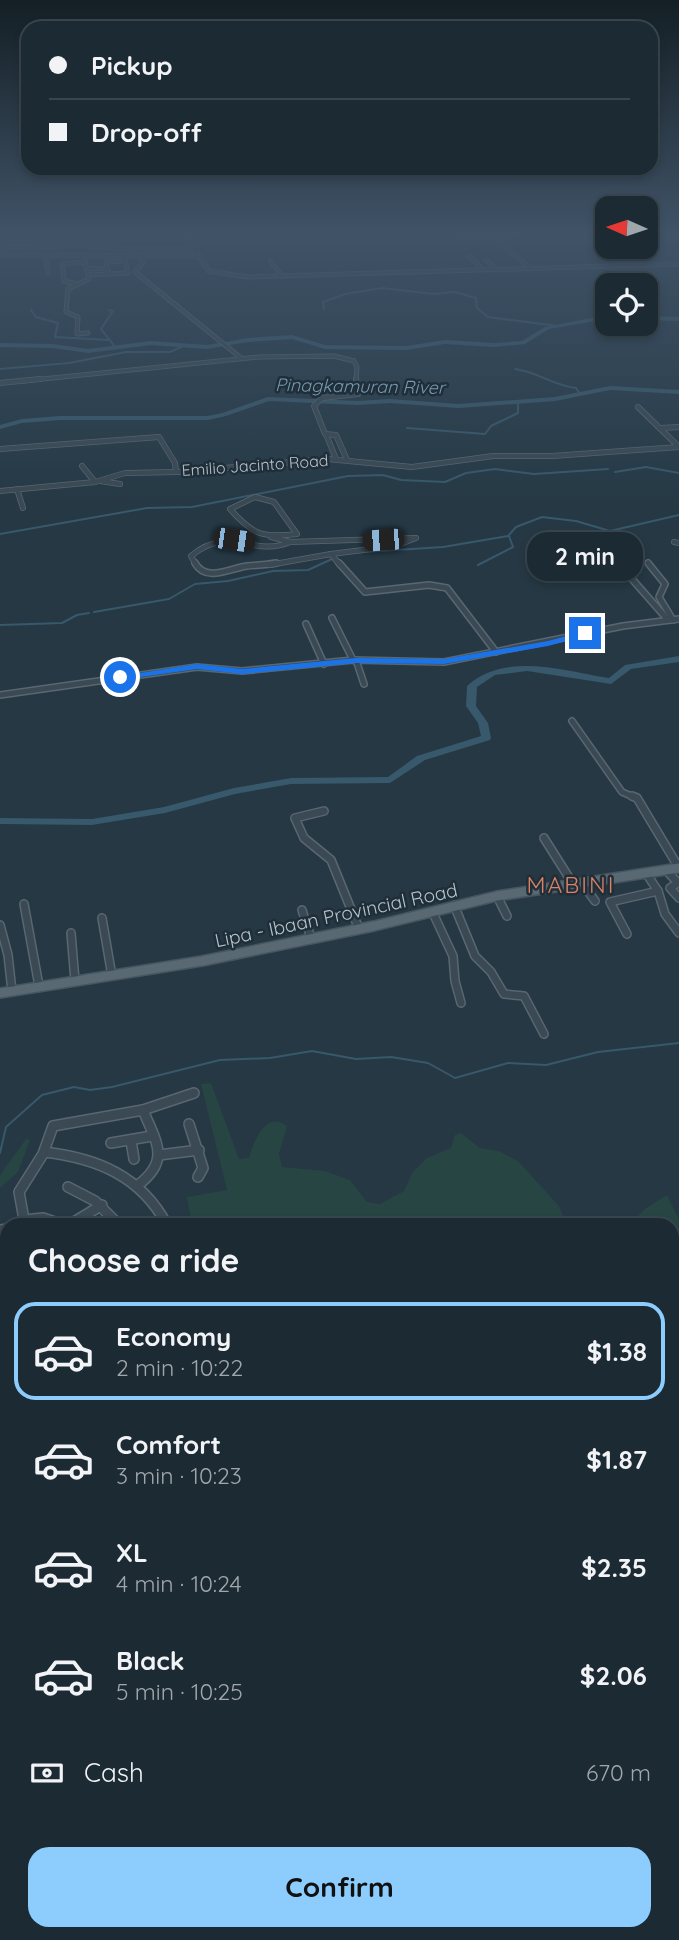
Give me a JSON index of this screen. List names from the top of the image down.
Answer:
{
  "streets": {
    "main road": ["Lipa - Ibaan Provincial Road"],
    "street": ["Emilio Jacinto Road"]
  },
  "districts": ["MABINI"],
  "water": ["Pinagkamuran River"],
  "north": "left",
  "page": {
    "banner": ["Pickup", "Drop-off"],
    "bubble": "2 min",
    "heading": "Choose a ride",
    "list": [
      {
        "name": "Economy",
        "note": "2 min · 10:22",
        "value": "$1.38"
      },
      {
        "name": "Comfort",
        "note": "3 min · 10:23",
        "value": "$1.87"
      },
      {
        "name": "XL",
        "note": "4 min · 10:24",
        "value": "$2.35"
      },
      {
        "name": "Black",
        "note": "5 min · 10:25",
        "value": "$2.06"
      }
    ],
    "pay": ["Cash", "670 m"],
    "buttons": "Confirm"
  }
}
